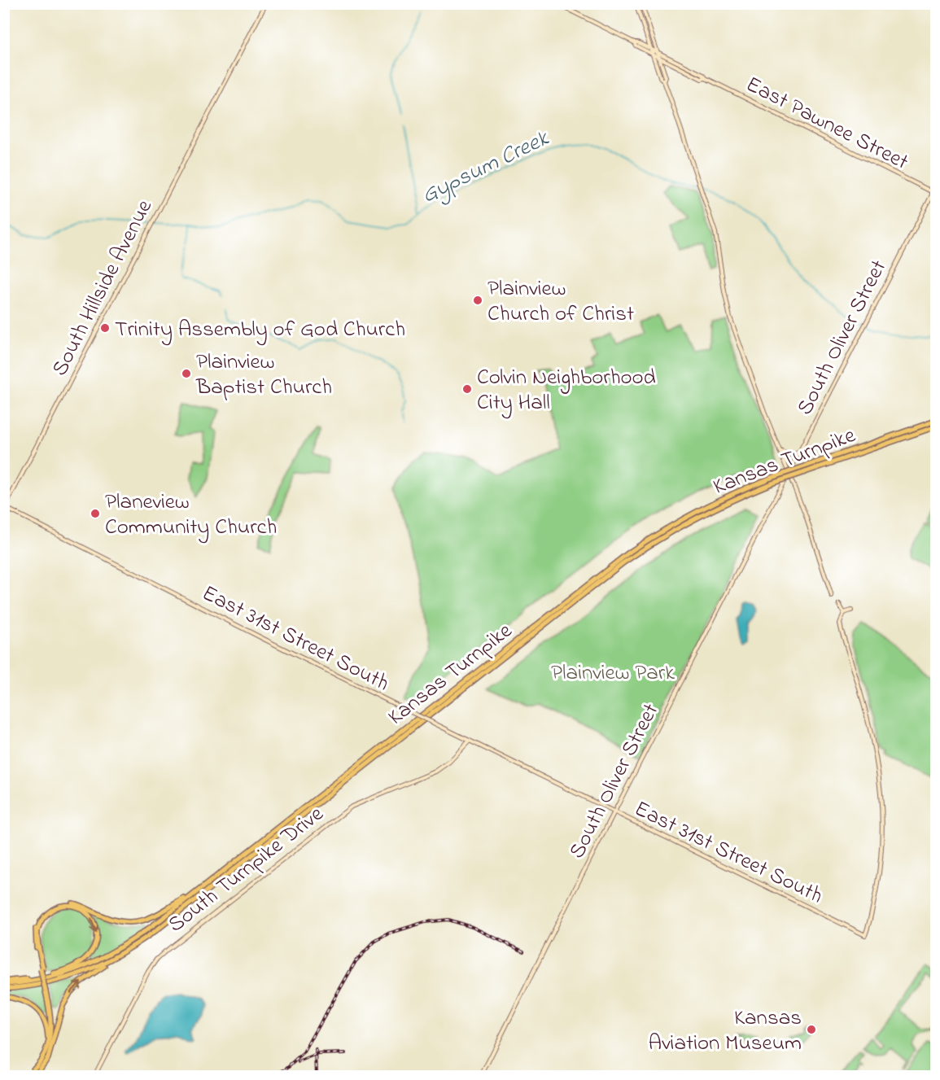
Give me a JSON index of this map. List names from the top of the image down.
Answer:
{
  "streets": {
    "highway": ["Kansas Turnpike"],
    "street": [
      "East Pawnee Street",
      "South Hillside Avenue",
      "South Oliver Street",
      "East 31st Street South",
      "South Turnpike Drive"
    ]
  },
  "crossings": [
    ["East Pawnee Street", "South Oliver Street"],
    ["South Hillside Avenue", "East 31st Street South"],
    ["South Oliver Street", "East 31st Street South"],
    ["East 31st Street South", "South Turnpike Drive"]
  ],
  "water": ["Gypsum Creek"],
  "parks": ["Plainview Park"],
  "places": [
    "Plainview Church of Christ",
    "Trinity Assembly of God Church",
    "Plainview Baptist Church",
    "Colvin Neighborhood City Hall",
    "Planeview Community Church",
    "Kansas Aviation Museum"
  ]
}
